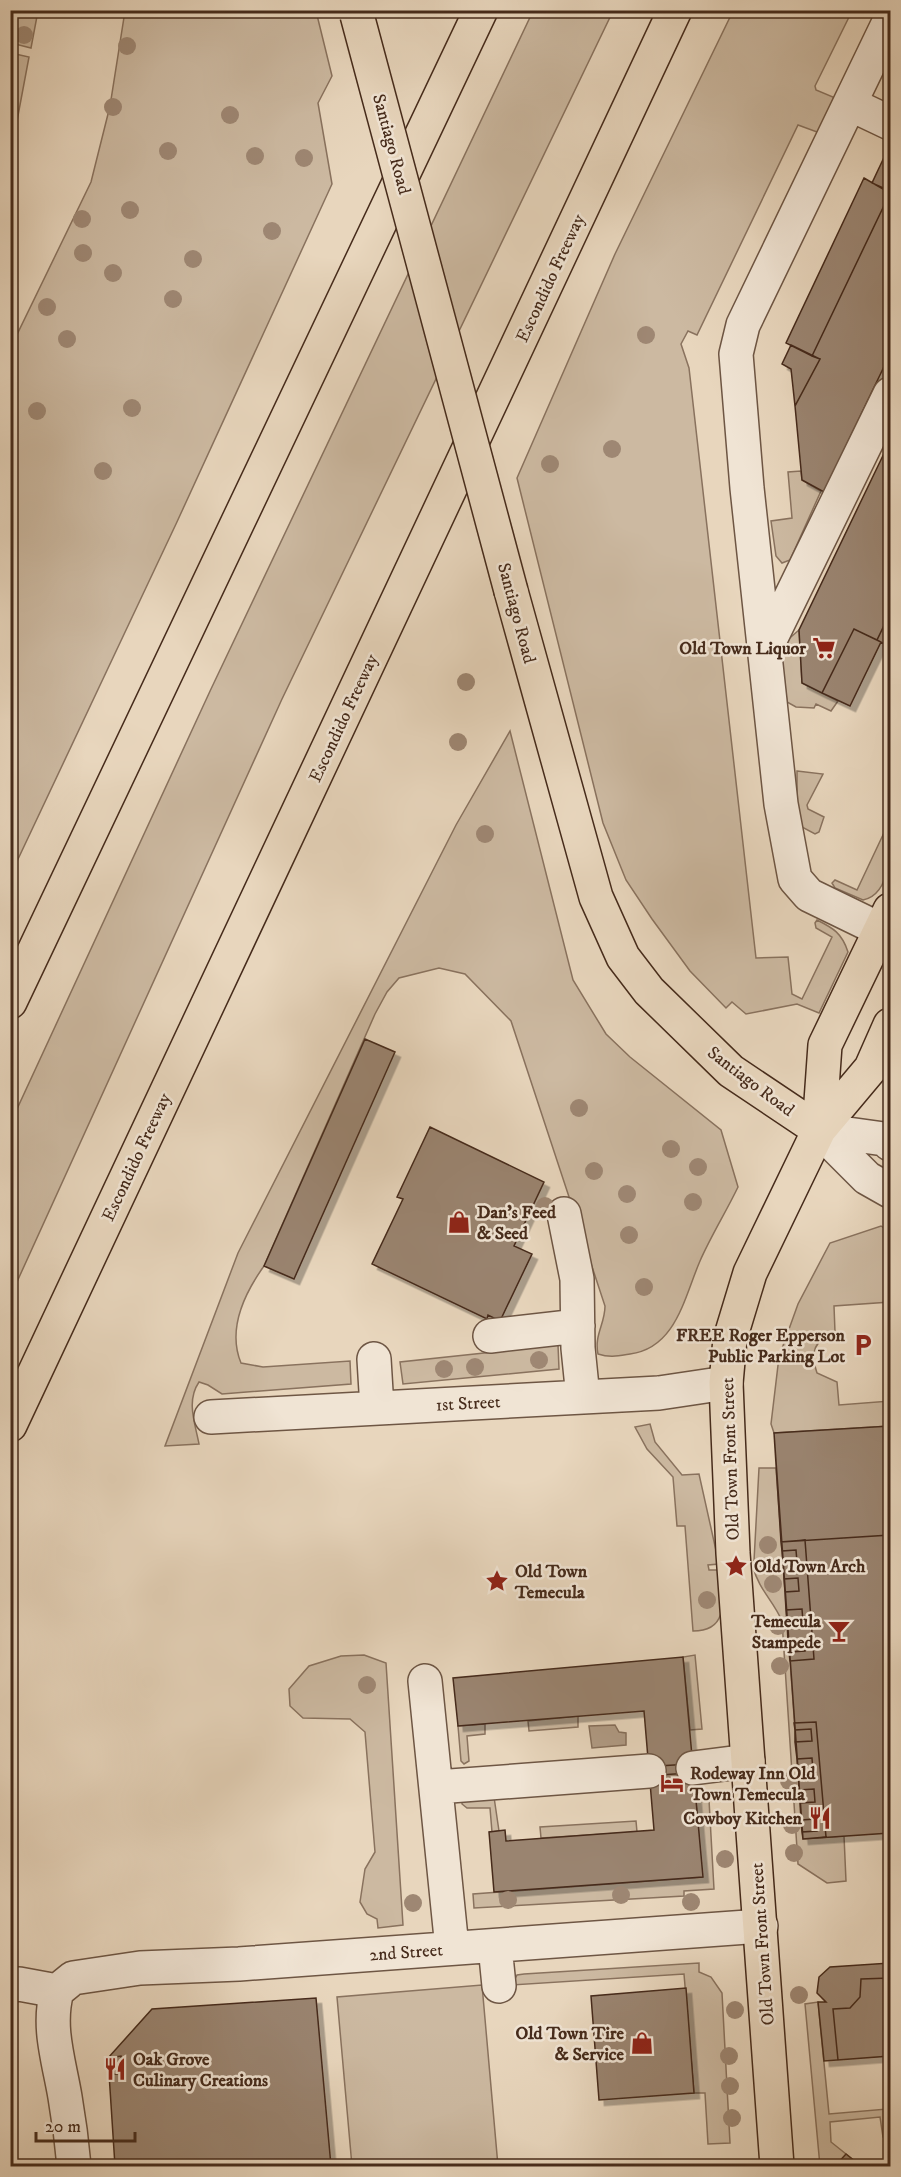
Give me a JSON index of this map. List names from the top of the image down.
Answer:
{
  "streets": {
    "main road": ["Santiago Road", "Escondido Freeway", "Old Town Front Street"],
    "street": ["1st Street", "2nd Street"]
  },
  "crossings": [
    ["Santiago Road", "Old Town Front Street"],
    ["1st Street", "Old Town Front Street"],
    ["Old Town Front Street", "2nd Street"]
  ],
  "places": {
    "supermarket": ["Old Town Liquor"],
    "shop": ["Dan's Feed & Seed", "Old Town Tire & Service"],
    "parking": ["FREE Roger Epperson Public Parking Lot"],
    "place": ["Old Town Arch", "Old Town Temecula"],
    "bar": ["Temecula Stampede"],
    "hotel": ["Rodeway Inn Old Town Temecula"],
    "restaurant": ["Cowboy Kitchen", "Oak Grove Culinary Creations"]
  },
  "scale_bar": "20 m"
}
